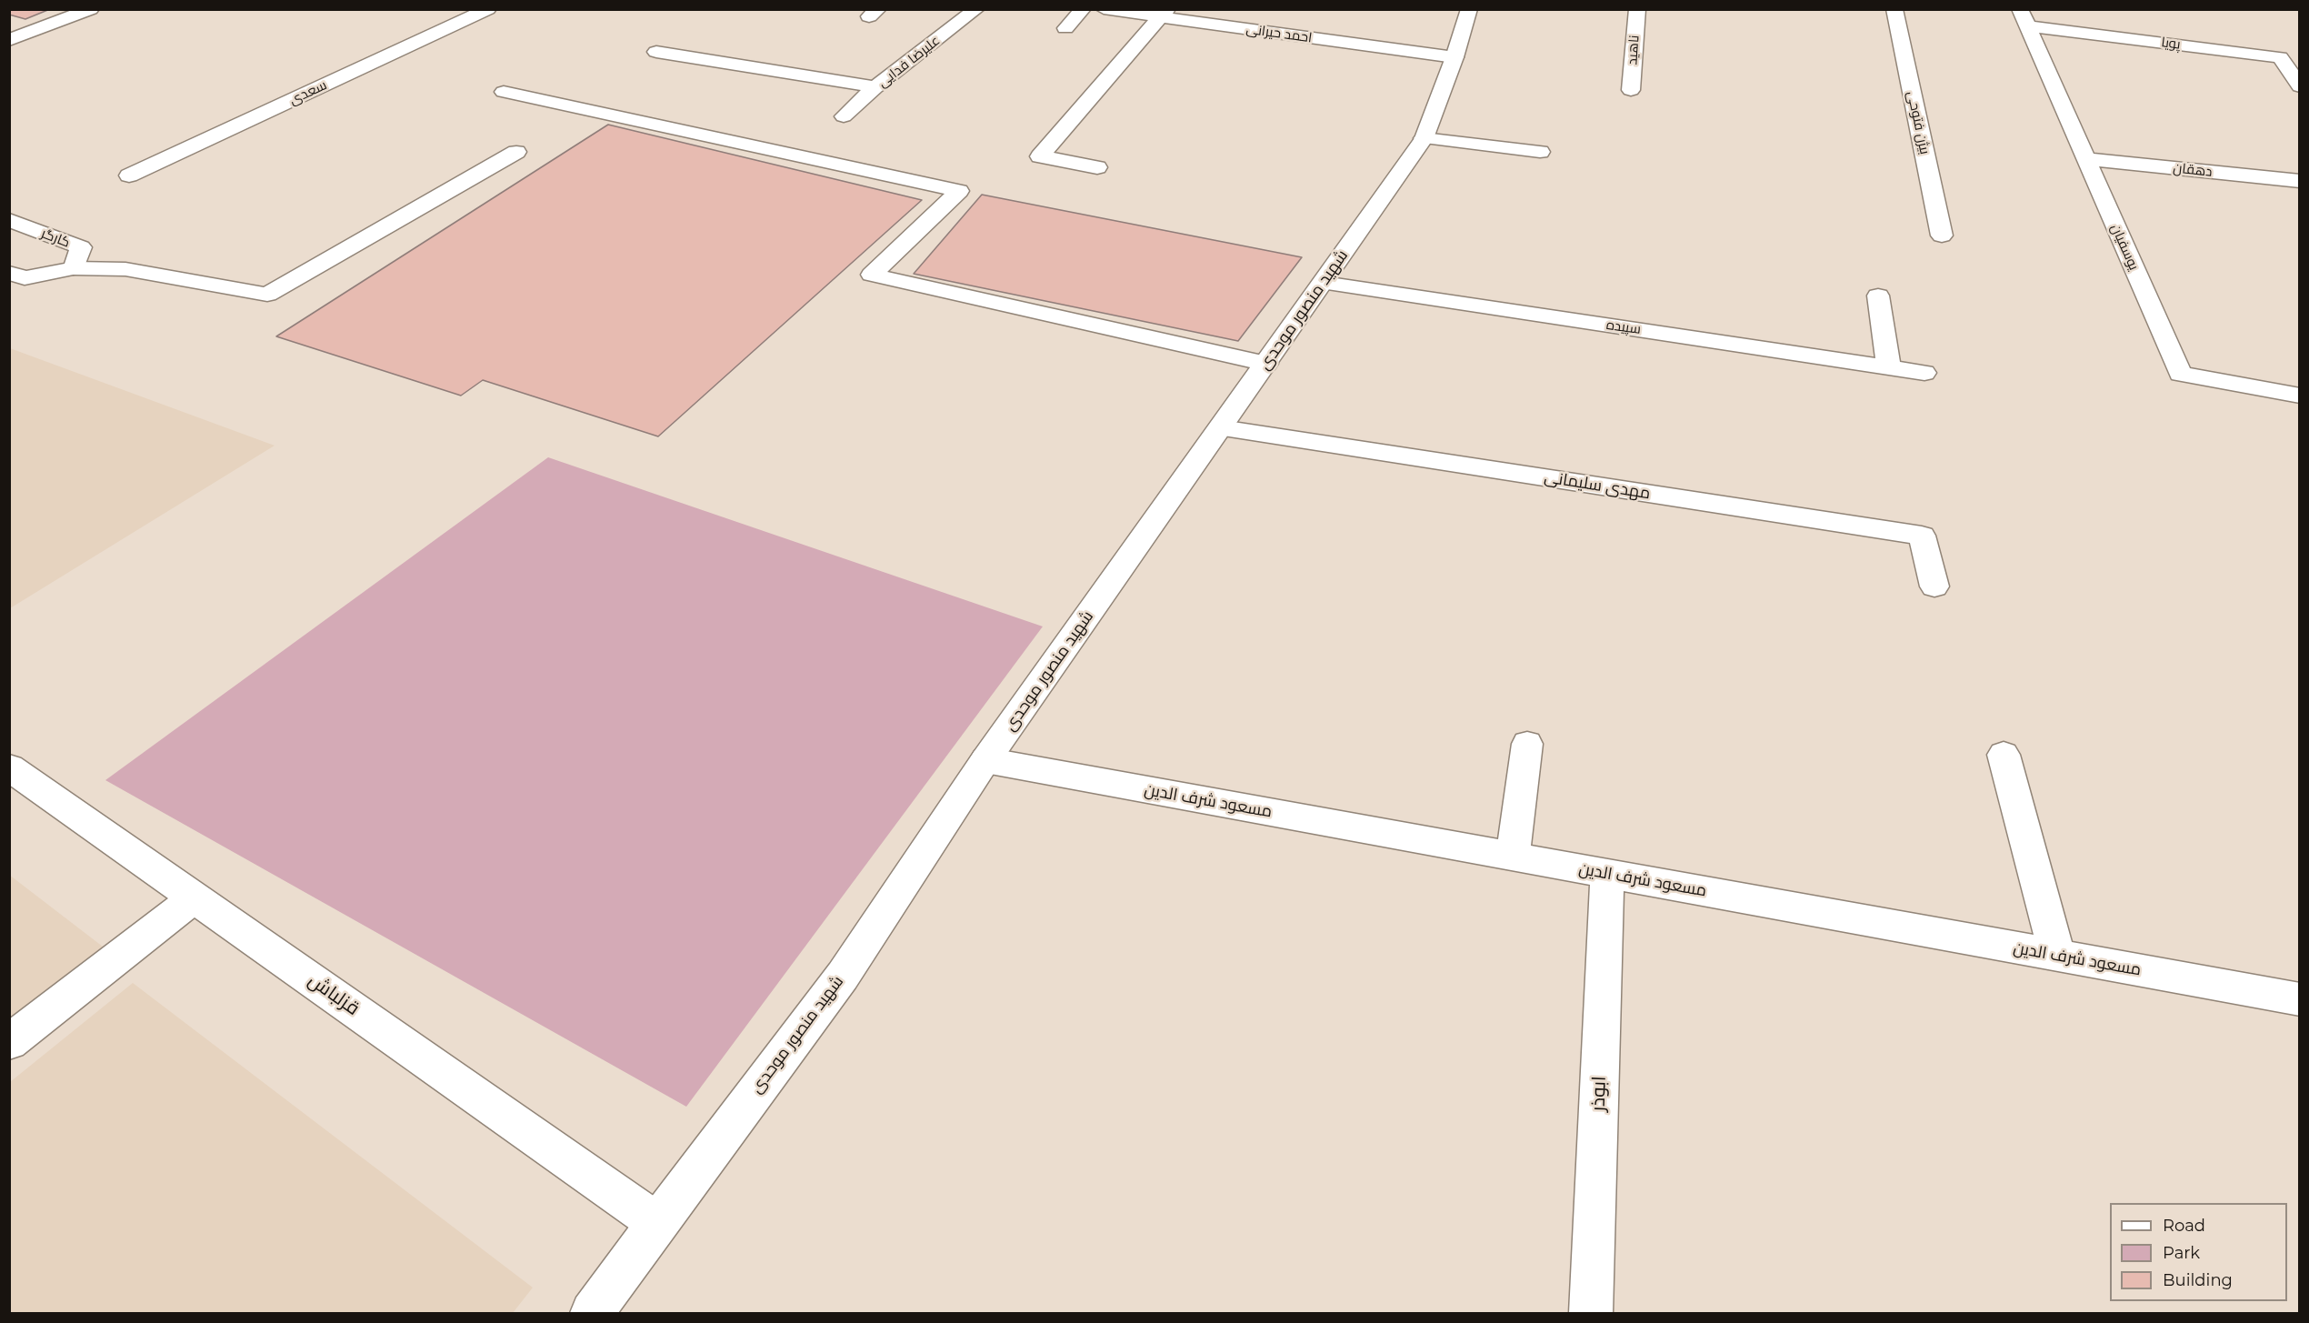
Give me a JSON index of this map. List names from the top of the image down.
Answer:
{
  "streets": {
    "street": [
      "احمد حیرانی",
      "پویا",
      "ناهید",
      "علیرضا فدایی",
      "سعدی",
      "بیژن فتوحی",
      "دهقان",
      "کارگر",
      "یوسفیان",
      "شهید منصور موحدی",
      "سپیده",
      "مهدی سلیمانی",
      "مسعود شرف الدین",
      "قزلباش",
      "ابوذر"
    ]
  },
  "crossings": [
    ["احمد حیرانی", "شهید منصور موحدی"],
    ["پویا", "یوسفیان"],
    ["دهقان", "یوسفیان"],
    ["شهید منصور موحدی", "سپیده"],
    ["شهید منصور موحدی", "مهدی سلیمانی"],
    ["شهید منصور موحدی", "مسعود شرف الدین"],
    ["شهید منصور موحدی", "قزلباش"],
    ["مسعود شرف الدین", "ابوذر"]
  ],
  "legend": ["Road", "Park", "Building"]
}
